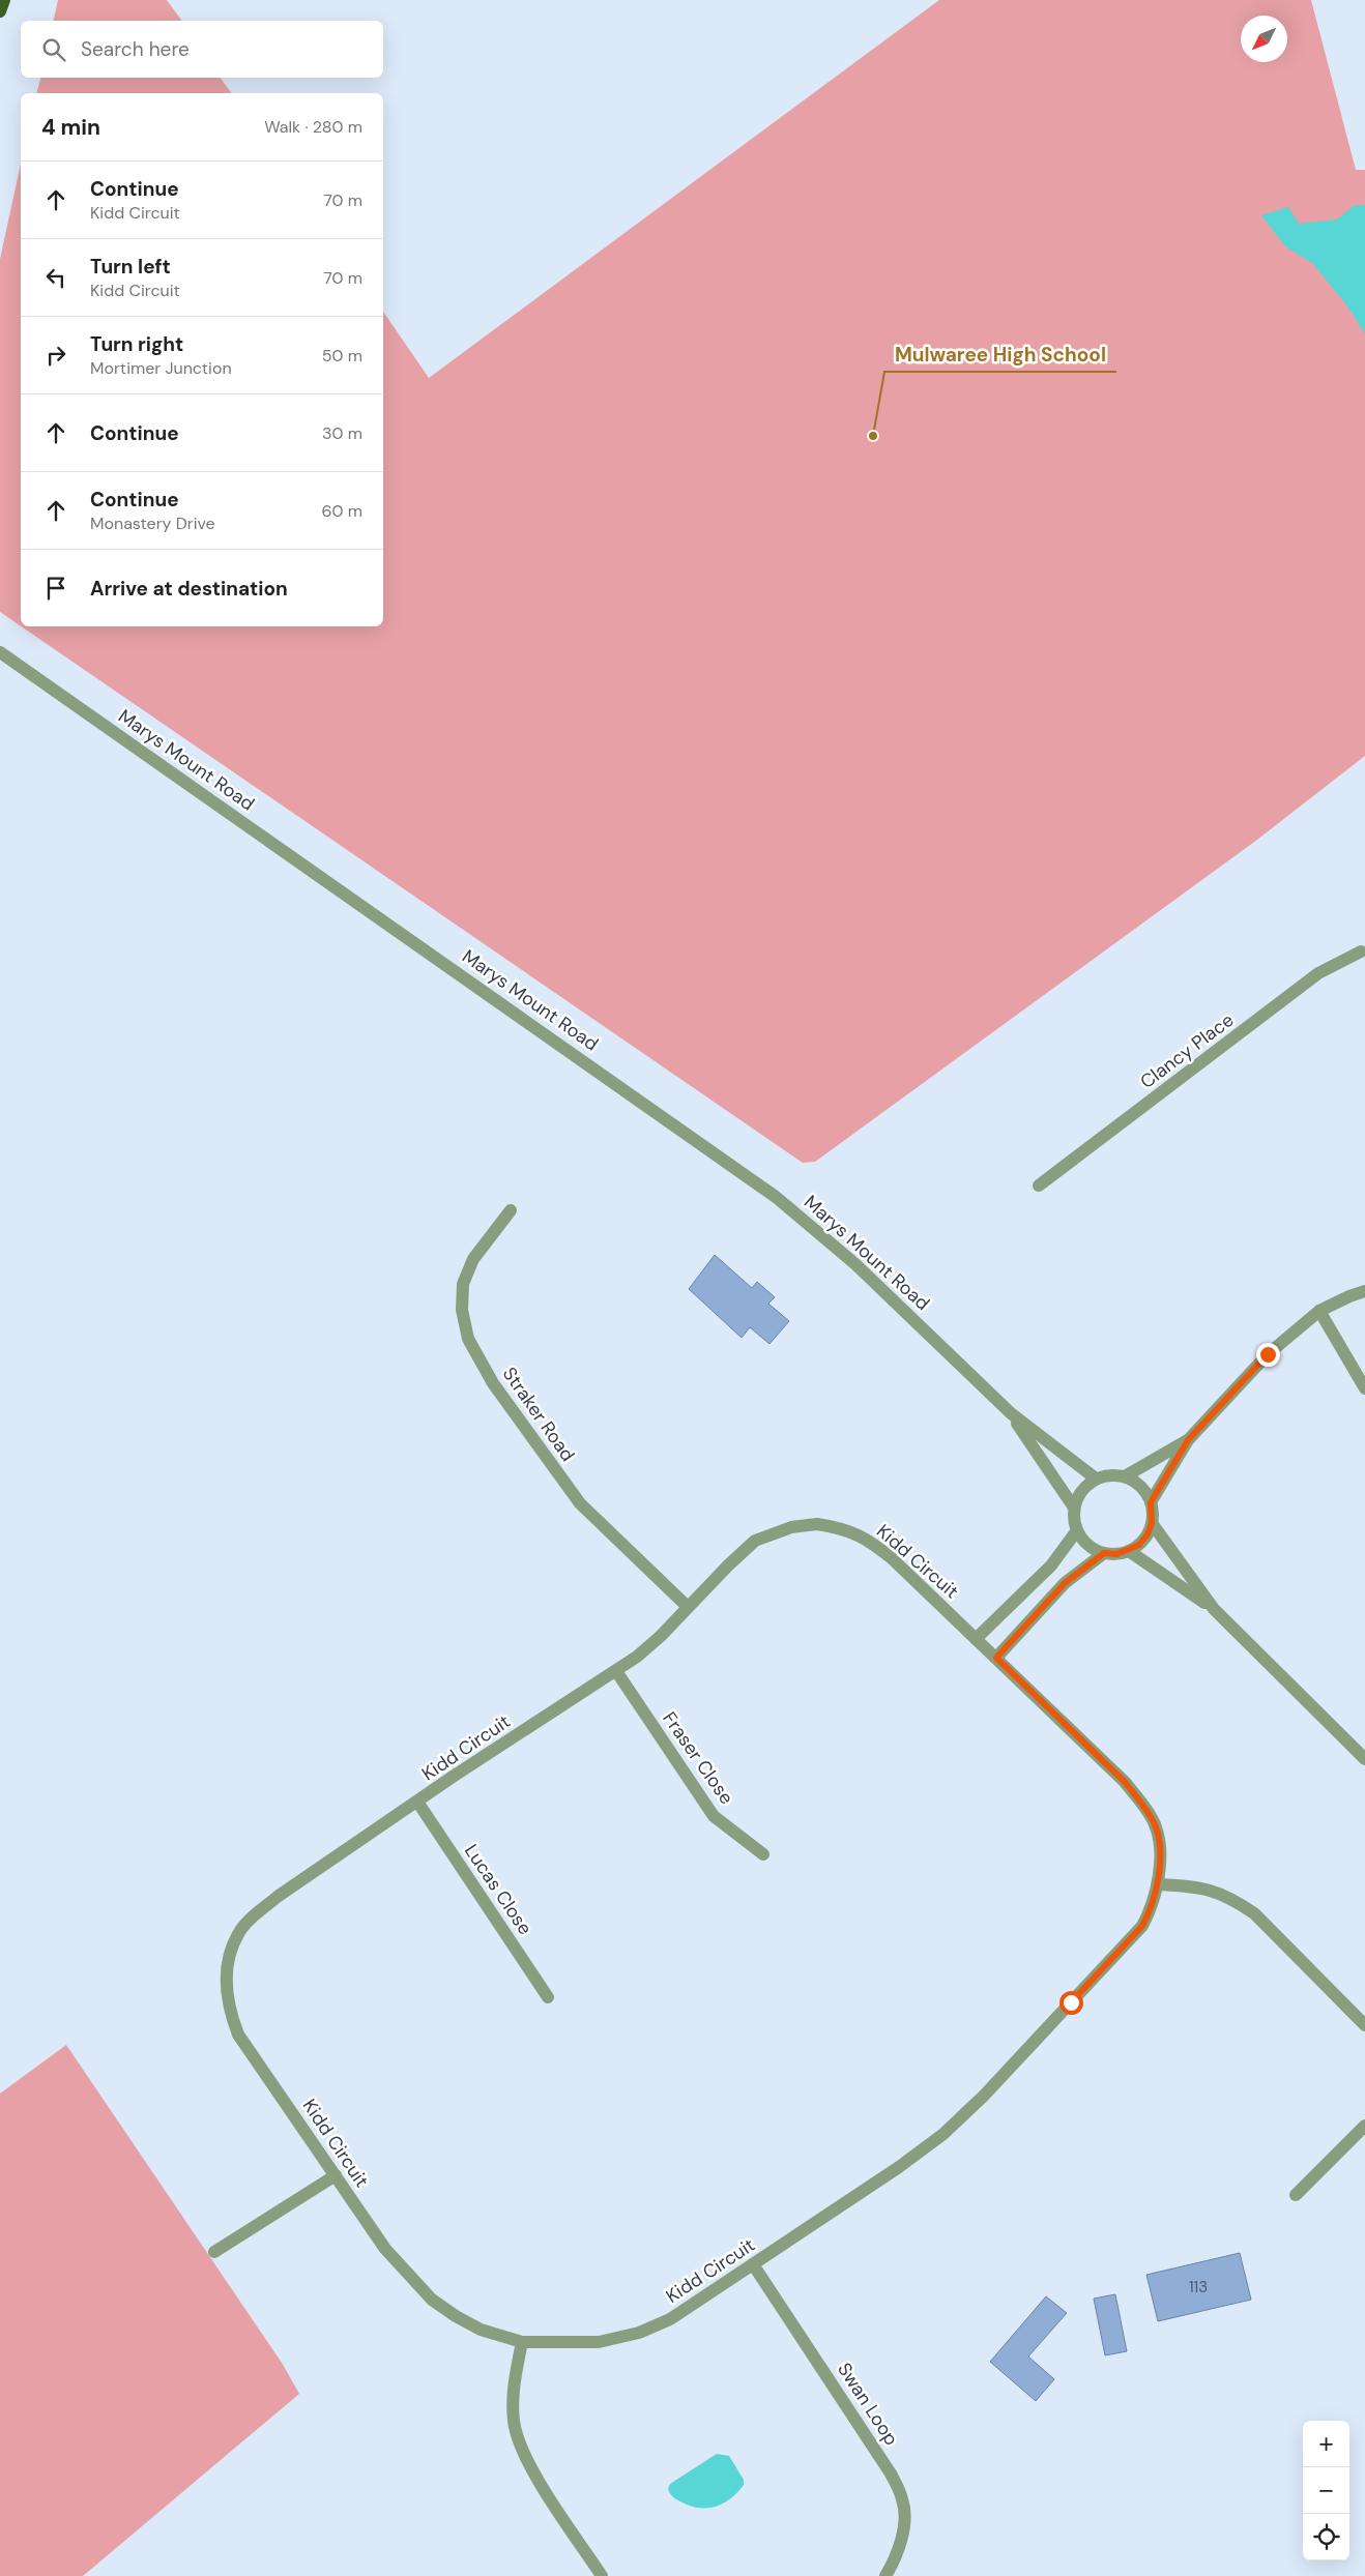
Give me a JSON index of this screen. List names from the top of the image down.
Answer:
{
  "streets": {
    "street": [
      "Marys Mount Road",
      "Clancy Place",
      "Straker Road",
      "Kidd Circuit",
      "Fraser Close",
      "Lucas Close",
      "Swan Loop"
    ]
  },
  "crossings": [
    ["Straker Road", "Kidd Circuit"],
    ["Kidd Circuit", "Fraser Close"],
    ["Kidd Circuit", "Lucas Close"],
    ["Kidd Circuit", "Swan Loop"]
  ],
  "places": ["Mulwaree High School"],
  "house_numbers": ["113"],
  "north": "bottom left",
  "page": {
    "search": "Search here",
    "heading": ["4 min", "Walk · 280 m"],
    "list": [
      ["Continue", "Kidd Circuit", "70 m"],
      ["Turn left", "Kidd Circuit", "70 m"],
      ["Turn right", "Mortimer Junction", "50 m"],
      ["Continue", "30 m"],
      ["Continue", "Monastery Drive", "60 m"],
      "Arrive at destination"
    ],
    "map_buttons": ["+", "−"]
  }
}
